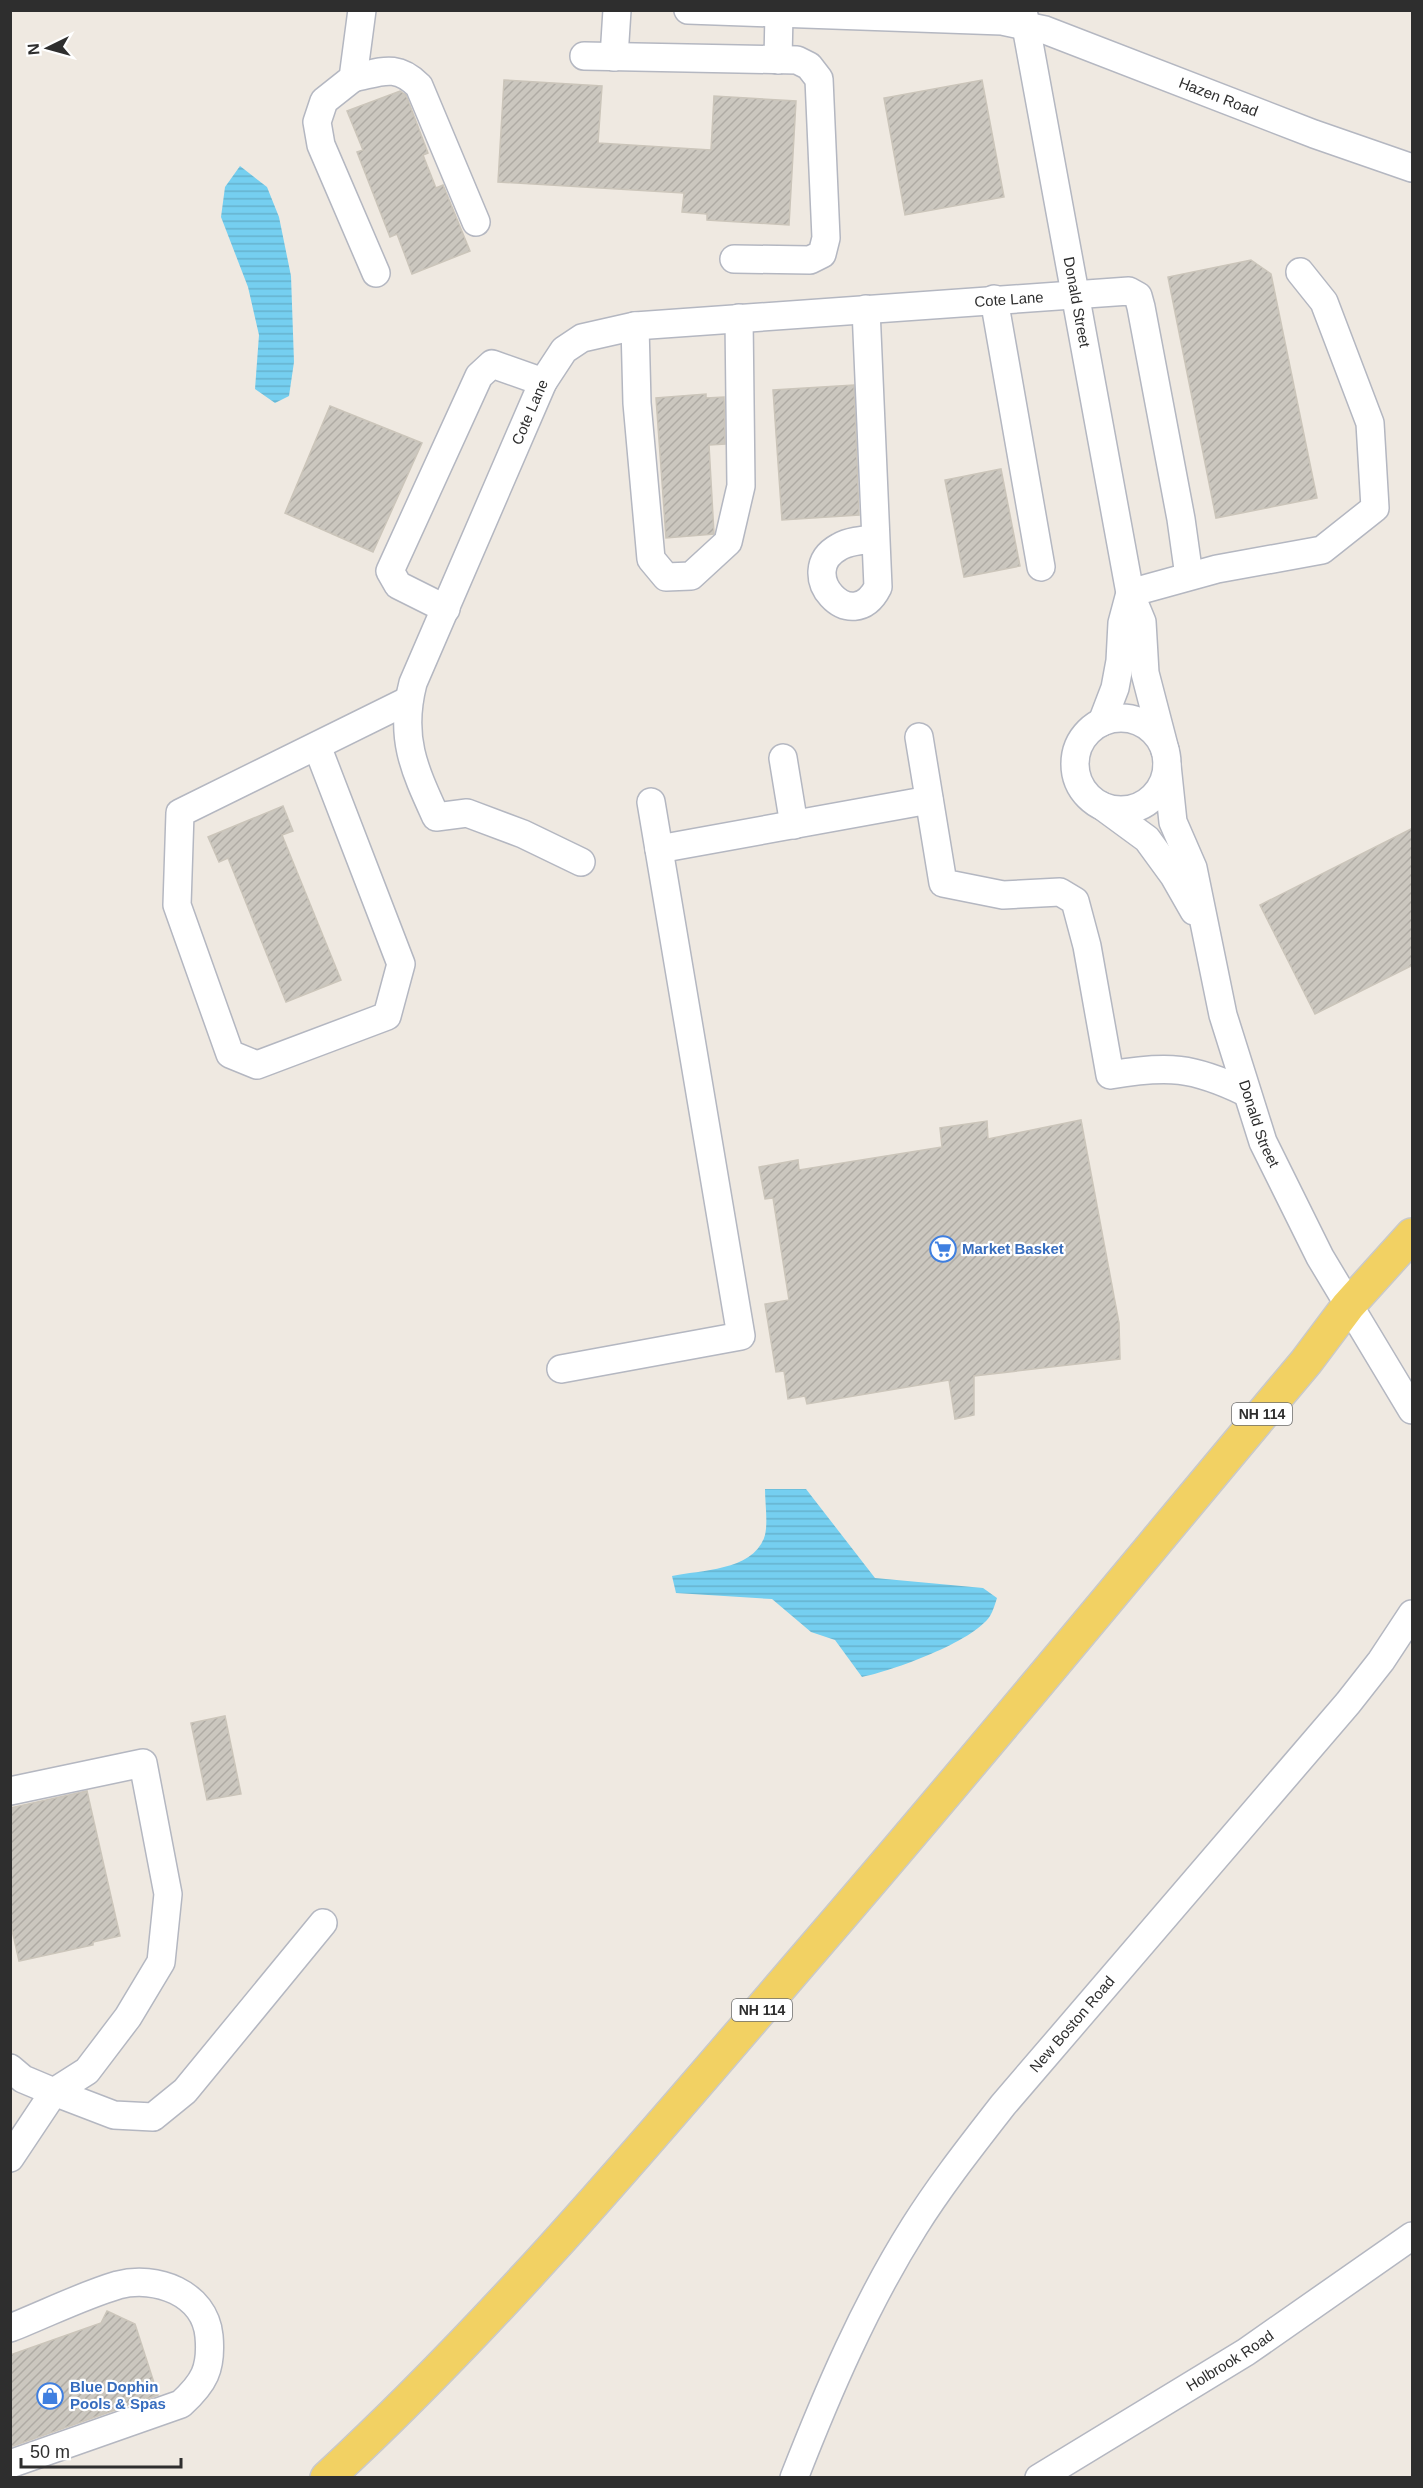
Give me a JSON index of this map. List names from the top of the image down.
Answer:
{
  "streets": {
    "main road": ["NH 114"],
    "street": [
      "Hazen Road",
      "Cote Lane",
      "Donald Street",
      "New Boston Road",
      "Holbrook Road"
    ]
  },
  "crossings": [
    ["Hazen Road", "Donald Street"],
    ["Cote Lane", "Donald Street"],
    ["Donald Street", "NH 114"]
  ],
  "places": {
    "supermarket": ["Market Basket"],
    "shop": ["Blue Dophin Pools & Spas"]
  },
  "scale_bar": "50 m",
  "north": "left"
}
